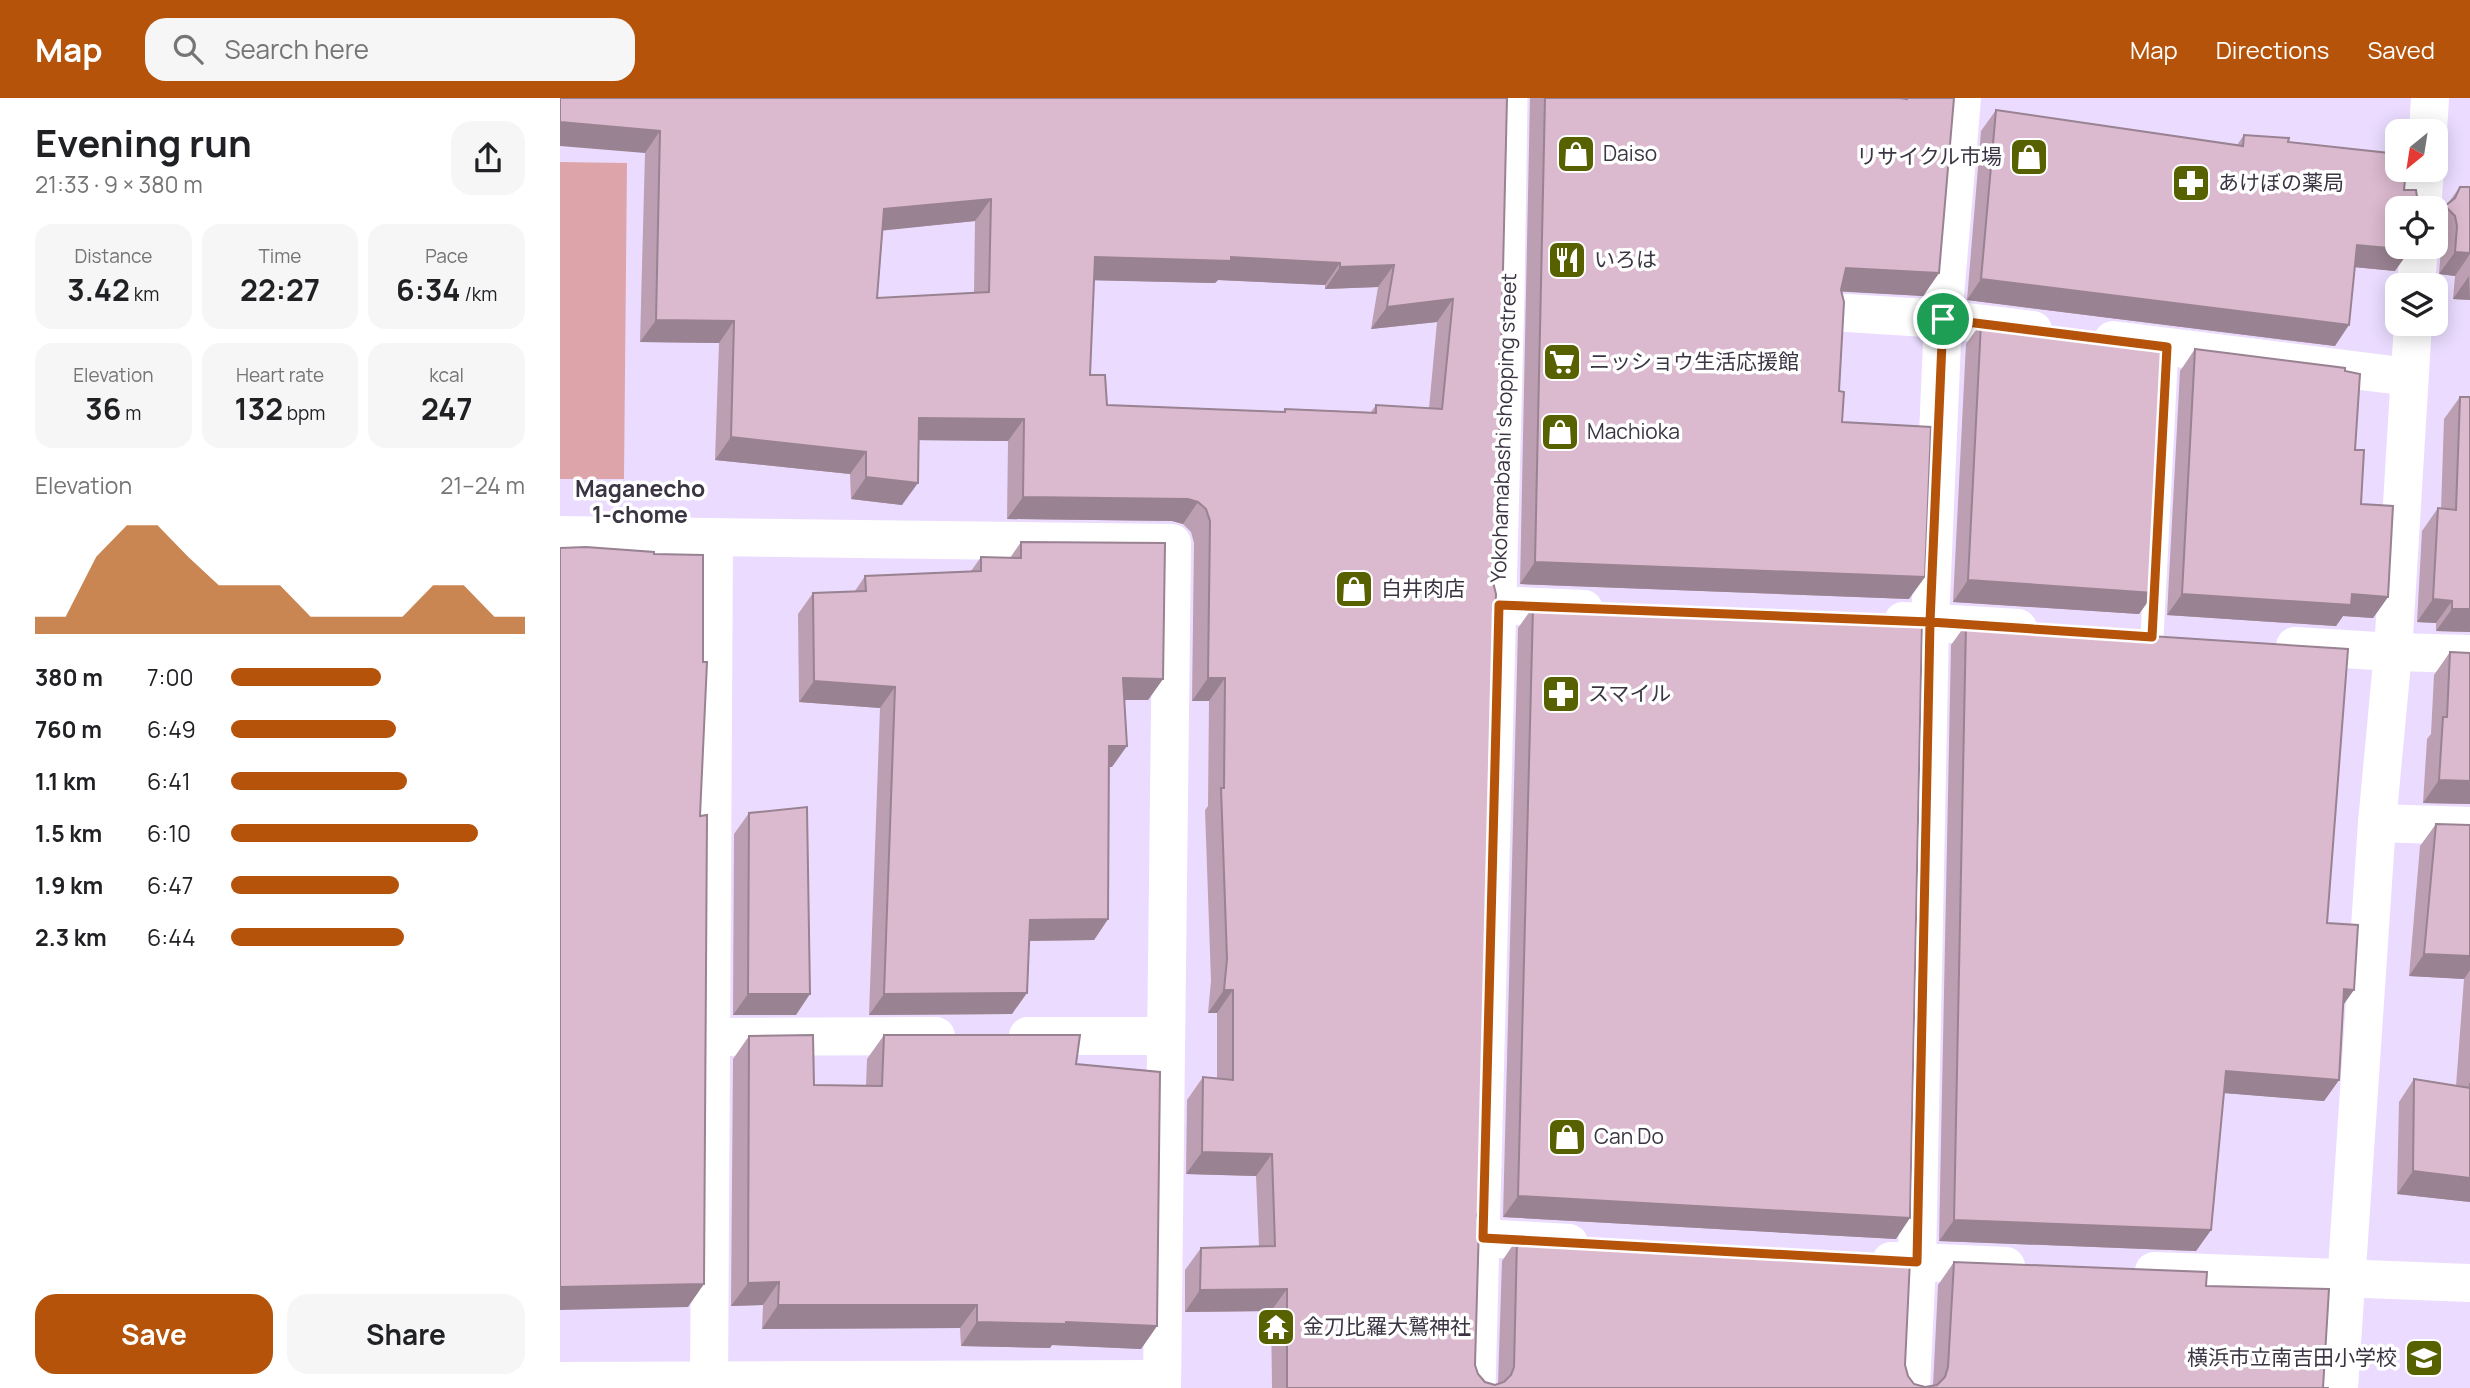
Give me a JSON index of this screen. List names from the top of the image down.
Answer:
{
  "streets": {
    "street": ["Yokohamabashi shopping street"]
  },
  "districts": ["Maganecho 1-chome"],
  "places": {
    "shop": [
      "Daiso",
      "リサイクル市場",
      "Machioka",
      "白井肉店",
      "Can Do"
    ],
    "pharmacy": ["あけぼの薬局", "スマイル"],
    "restaurant": ["いろは"],
    "supermarket": ["ニッショウ生活応援館"],
    "temple": ["金刀比羅大鷲神社"],
    "school or university": ["横浜市立南吉田小学校"]
  },
  "north": "bottom left",
  "page": {
    "header": "Map",
    "search": "Search here",
    "nav": ["Map", "Directions", "Saved"],
    "heading": ["Evening run", "21:33 · 9 × 380 m"],
    "stats": [
      ["Distance", "3.42 km"],
      ["Time", "22:27"],
      ["Pace", "6:34 /km"],
      ["Elevation", "36 m"],
      ["Heart rate", "132 bpm"],
      ["kcal", "247"]
    ],
    "chart": ["Elevation", "21–24 m"],
    "list": [
      {
        "name": "380 m",
        "note": "7:00"
      },
      {
        "name": "760 m",
        "note": "6:49"
      },
      {
        "name": "1.1 km",
        "note": "6:41"
      },
      {
        "name": "1.5 km",
        "note": "6:10"
      },
      {
        "name": "1.9 km",
        "note": "6:47"
      },
      {
        "name": "2.3 km",
        "note": "6:44"
      }
    ],
    "buttons": ["Save", "Share"]
  }
}
